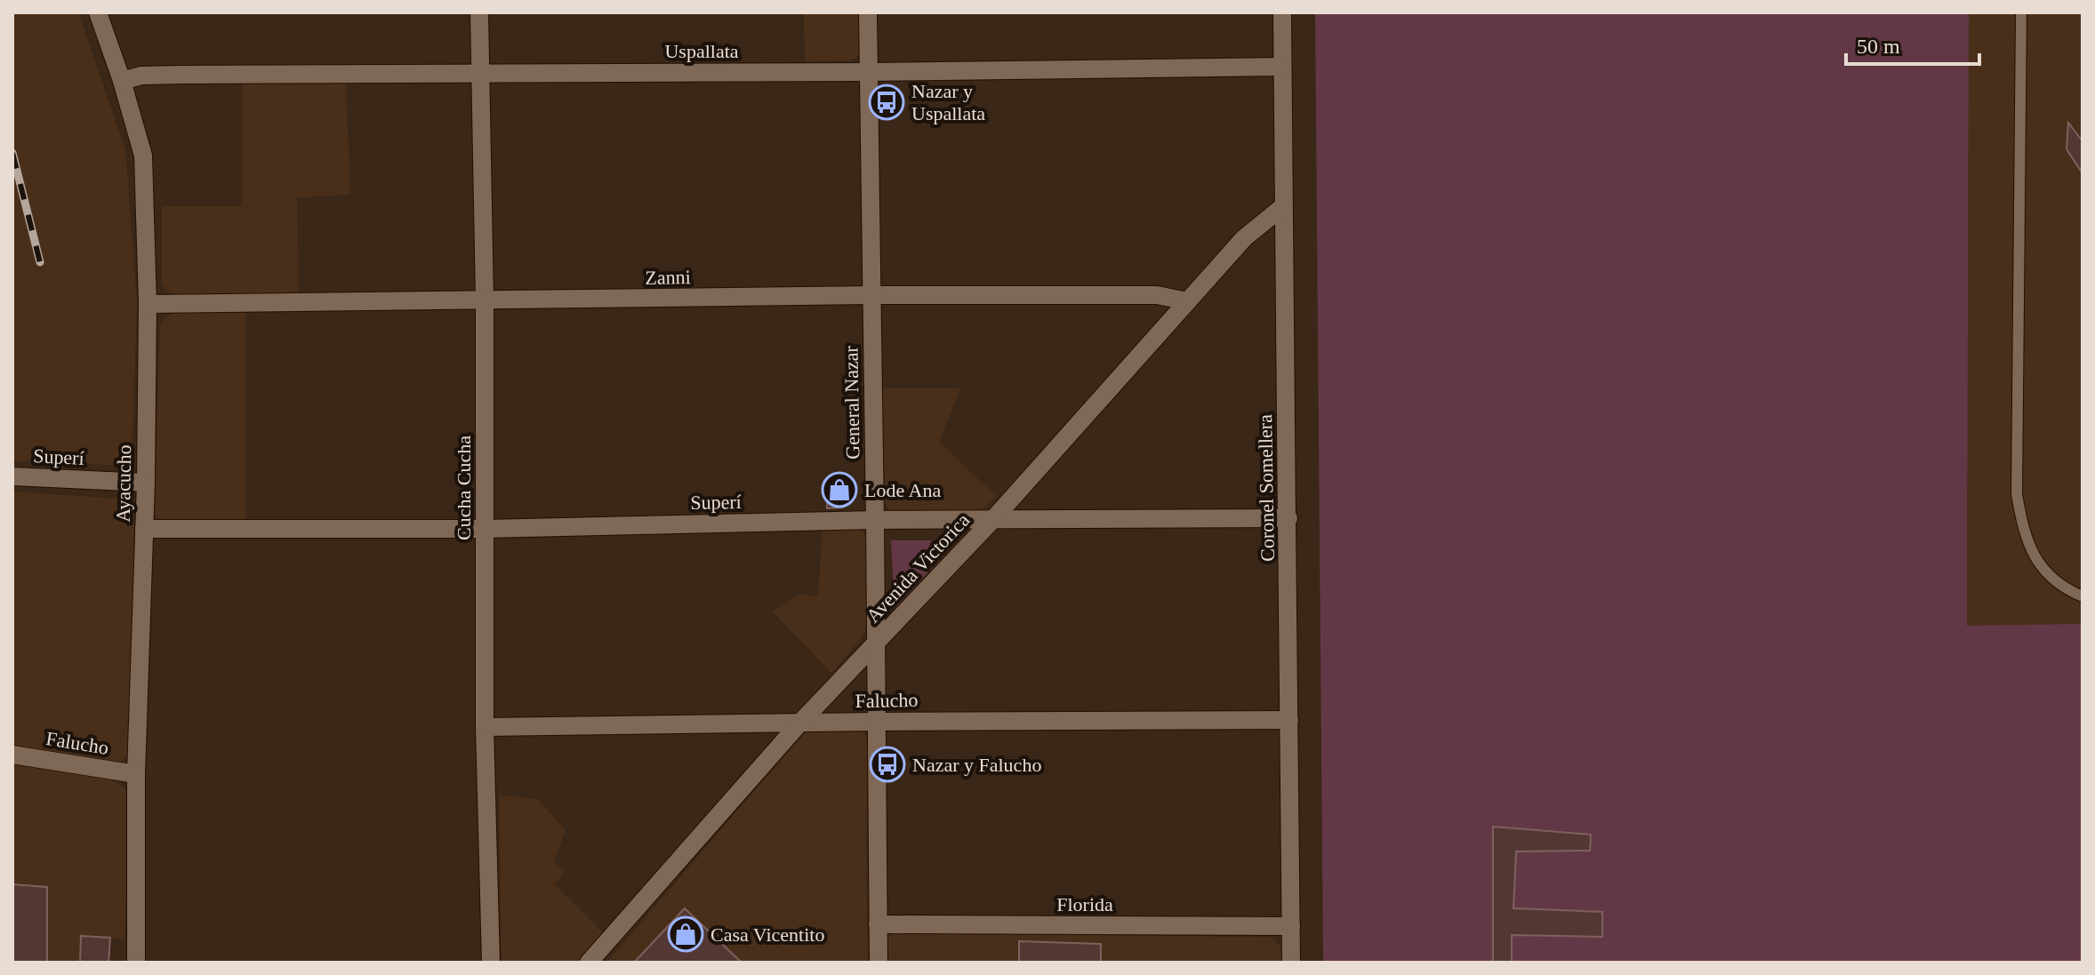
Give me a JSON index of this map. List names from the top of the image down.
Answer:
{
  "streets": {
    "street": [
      "Uspallata",
      "Zanni",
      "General Nazar",
      "Superí",
      "Ayacucho",
      "Cucha Cucha",
      "Coronel Somellera",
      "Avenida Victorica",
      "Falucho",
      "Florida"
    ]
  },
  "crossings": [
    ["Uspallata", "General Nazar"],
    ["Uspallata", "Ayacucho"],
    ["Uspallata", "Cucha Cucha"],
    ["Uspallata", "Coronel Somellera"],
    ["Zanni", "General Nazar"],
    ["Zanni", "Ayacucho"],
    ["Zanni", "Cucha Cucha"],
    ["Zanni", "Avenida Victorica"],
    ["General Nazar", "Superí"],
    ["General Nazar", "Avenida Victorica"],
    ["General Nazar", "Falucho"],
    ["General Nazar", "Florida"],
    ["Superí", "Ayacucho"],
    ["Superí", "Cucha Cucha"],
    ["Superí", "Coronel Somellera"],
    ["Superí", "Avenida Victorica"],
    ["Ayacucho", "Falucho"],
    ["Cucha Cucha", "Falucho"],
    ["Coronel Somellera", "Avenida Victorica"],
    ["Coronel Somellera", "Falucho"],
    ["Coronel Somellera", "Florida"],
    ["Avenida Victorica", "Falucho"]
  ],
  "places": {
    "bus stop": ["Nazar y Uspallata", "Nazar y Falucho"],
    "shop": ["Lode Ana", "Casa Vicentito"]
  },
  "scale_bar": "50 m"
}
